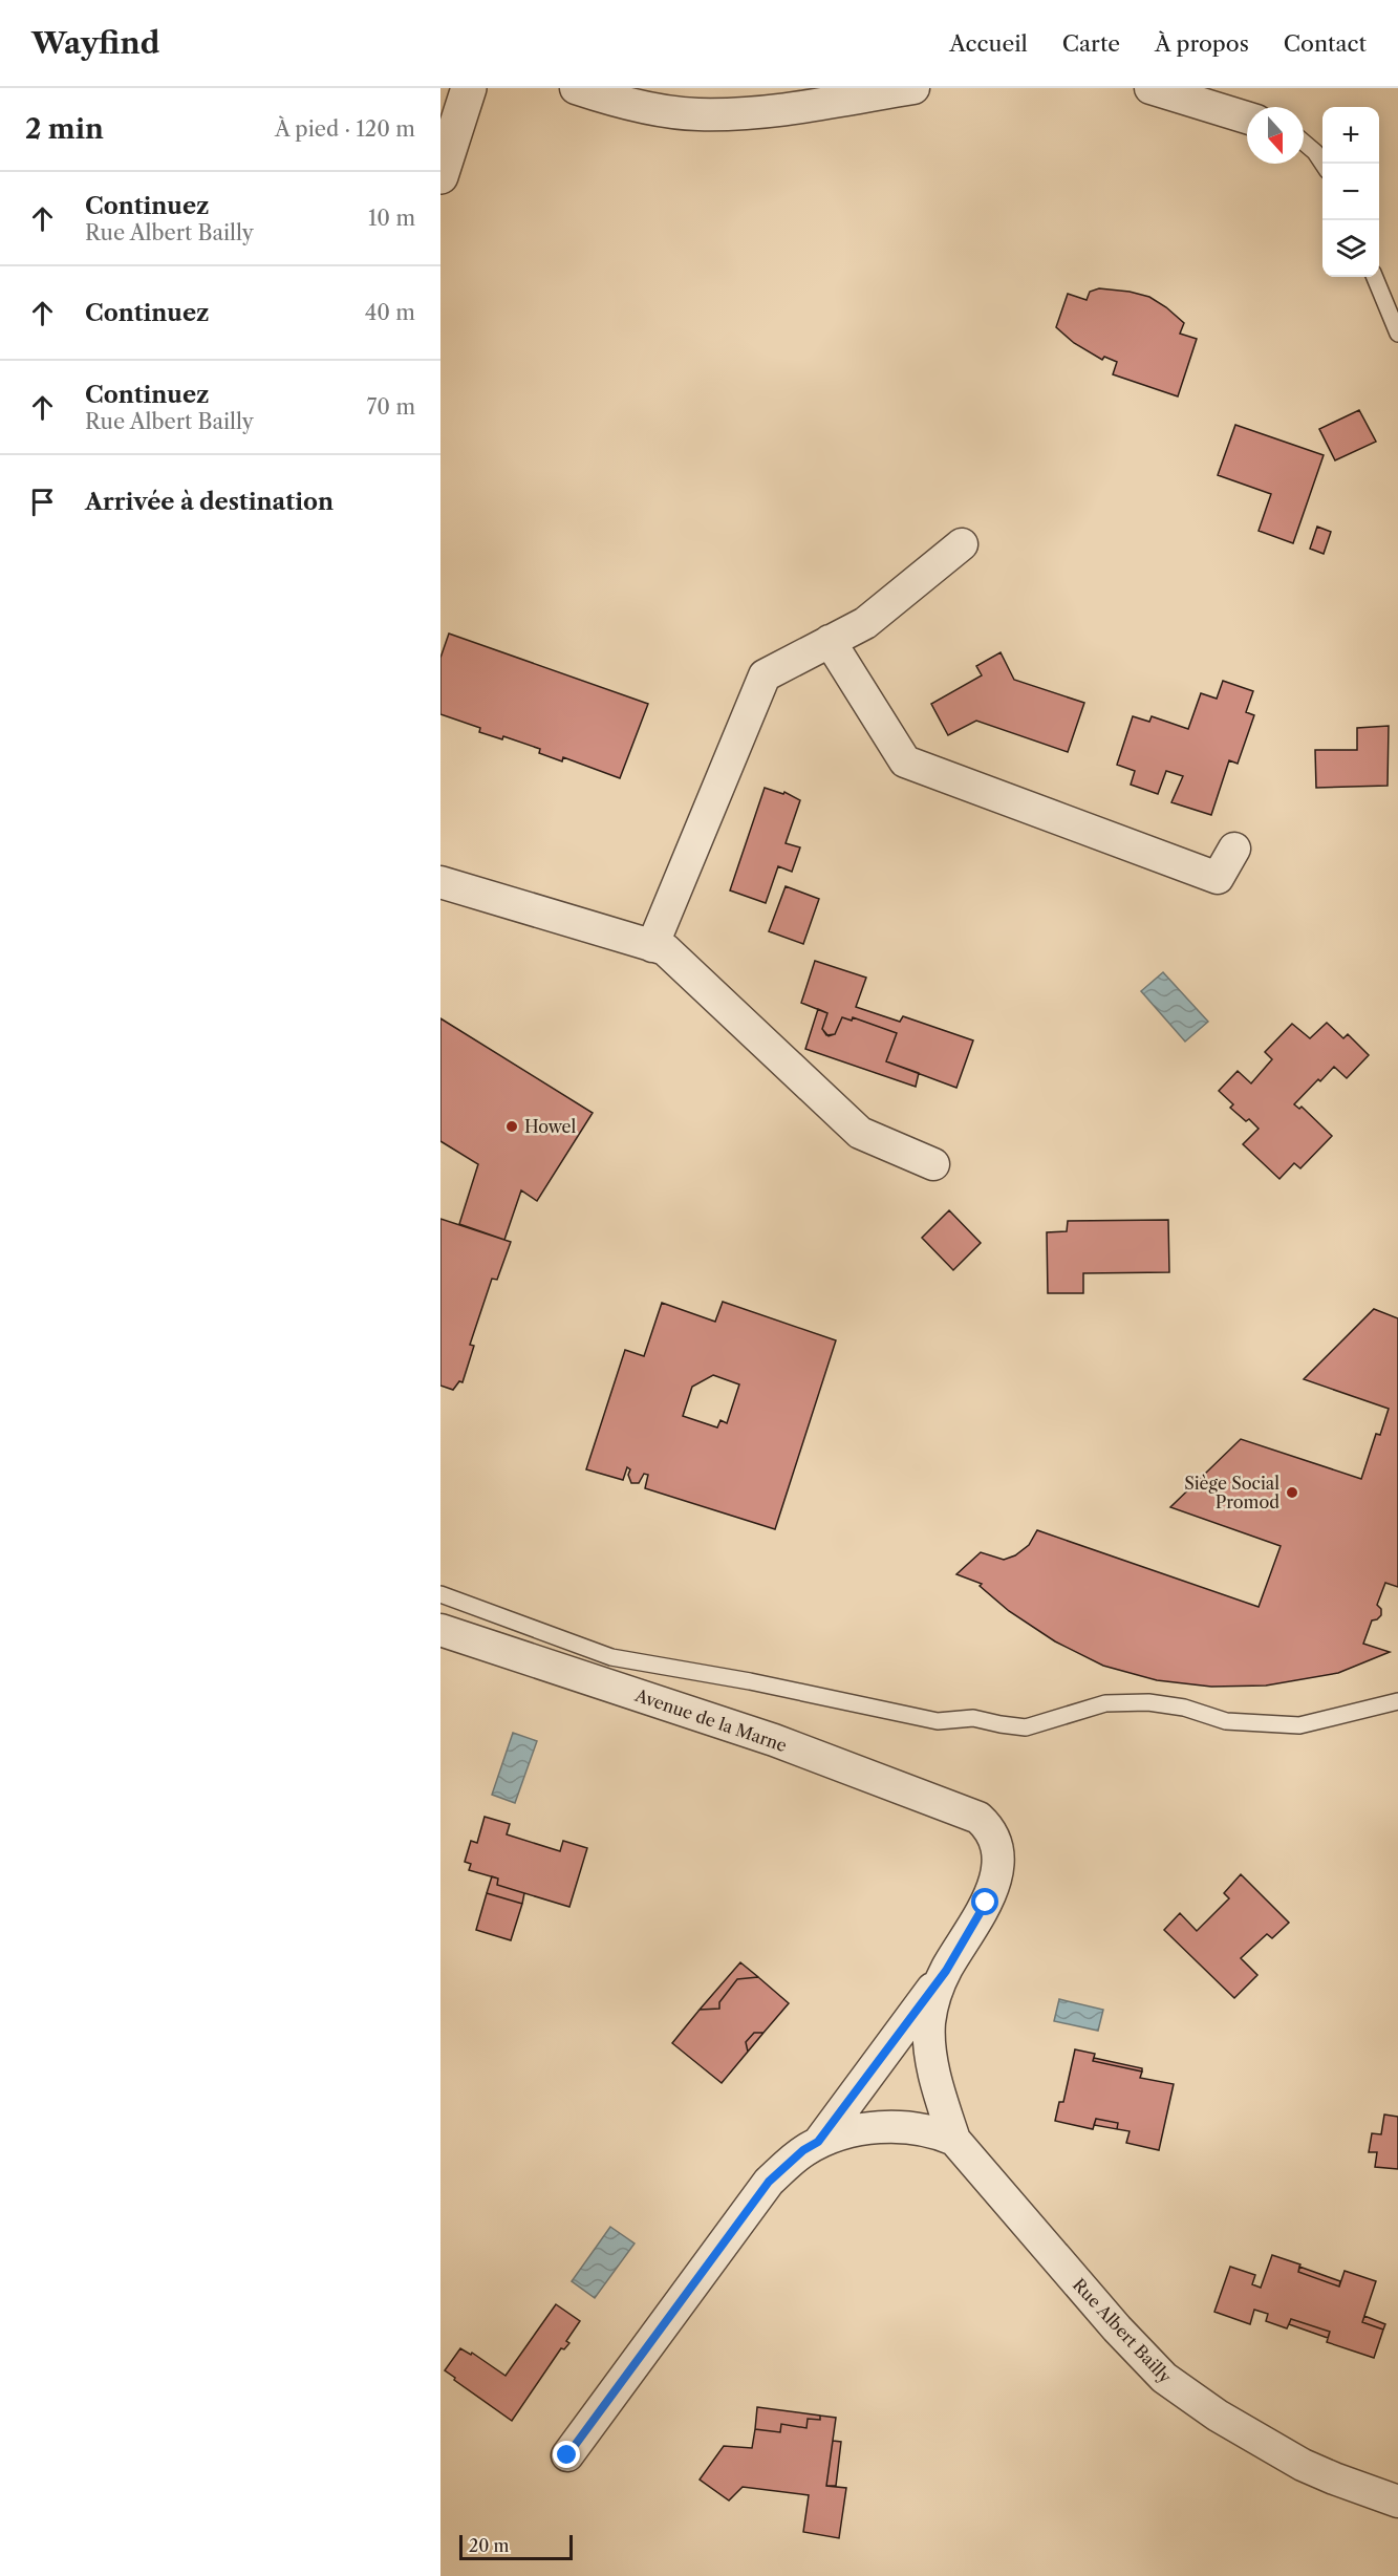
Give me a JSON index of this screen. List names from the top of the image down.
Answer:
{
  "streets": {
    "street": ["Avenue de la Marne", "Rue Albert Bailly"]
  },
  "crossings": [
    ["Avenue de la Marne", "Rue Albert Bailly"]
  ],
  "places": ["Howel", "Siège Social Promod"],
  "scale_bar": "20 m",
  "north": "bottom",
  "page": {
    "header": "Wayfind",
    "nav": [
      "Accueil",
      "Carte",
      "À propos",
      "Contact"
    ],
    "heading": ["2 min", "À pied · 120 m"],
    "map_buttons": ["+", "−"],
    "list": [
      ["Continuez", "Rue Albert Bailly", "10 m"],
      ["Continuez", "40 m"],
      ["Continuez", "Rue Albert Bailly", "70 m"],
      "Arrivée à destination"
    ],
    "scale": "20 m"
  }
}
